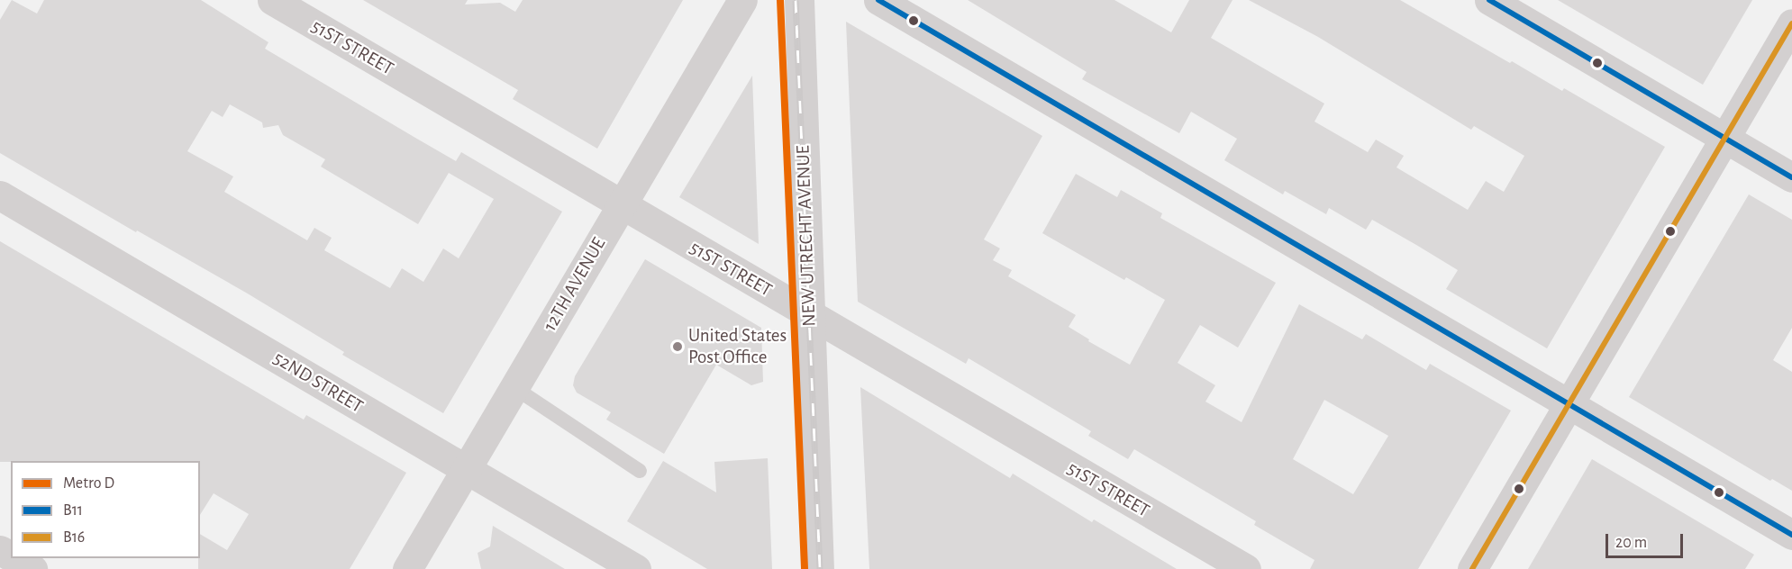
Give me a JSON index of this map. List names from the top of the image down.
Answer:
{
  "streets": {
    "street": [
      "51ST STREET",
      "NEW UTRECHT AVENUE",
      "12TH AVENUE",
      "52ND STREET"
    ]
  },
  "crossings": [
    ["51ST STREET", "NEW UTRECHT AVENUE"],
    ["51ST STREET", "12TH AVENUE"],
    ["12TH AVENUE", "52ND STREET"]
  ],
  "places": ["United States Post Office"],
  "lines": ["metro line D", "transit line B11", "transit line B16"],
  "legend": ["Metro D", "B11", "B16"],
  "scale_bar": "20 m"
}
